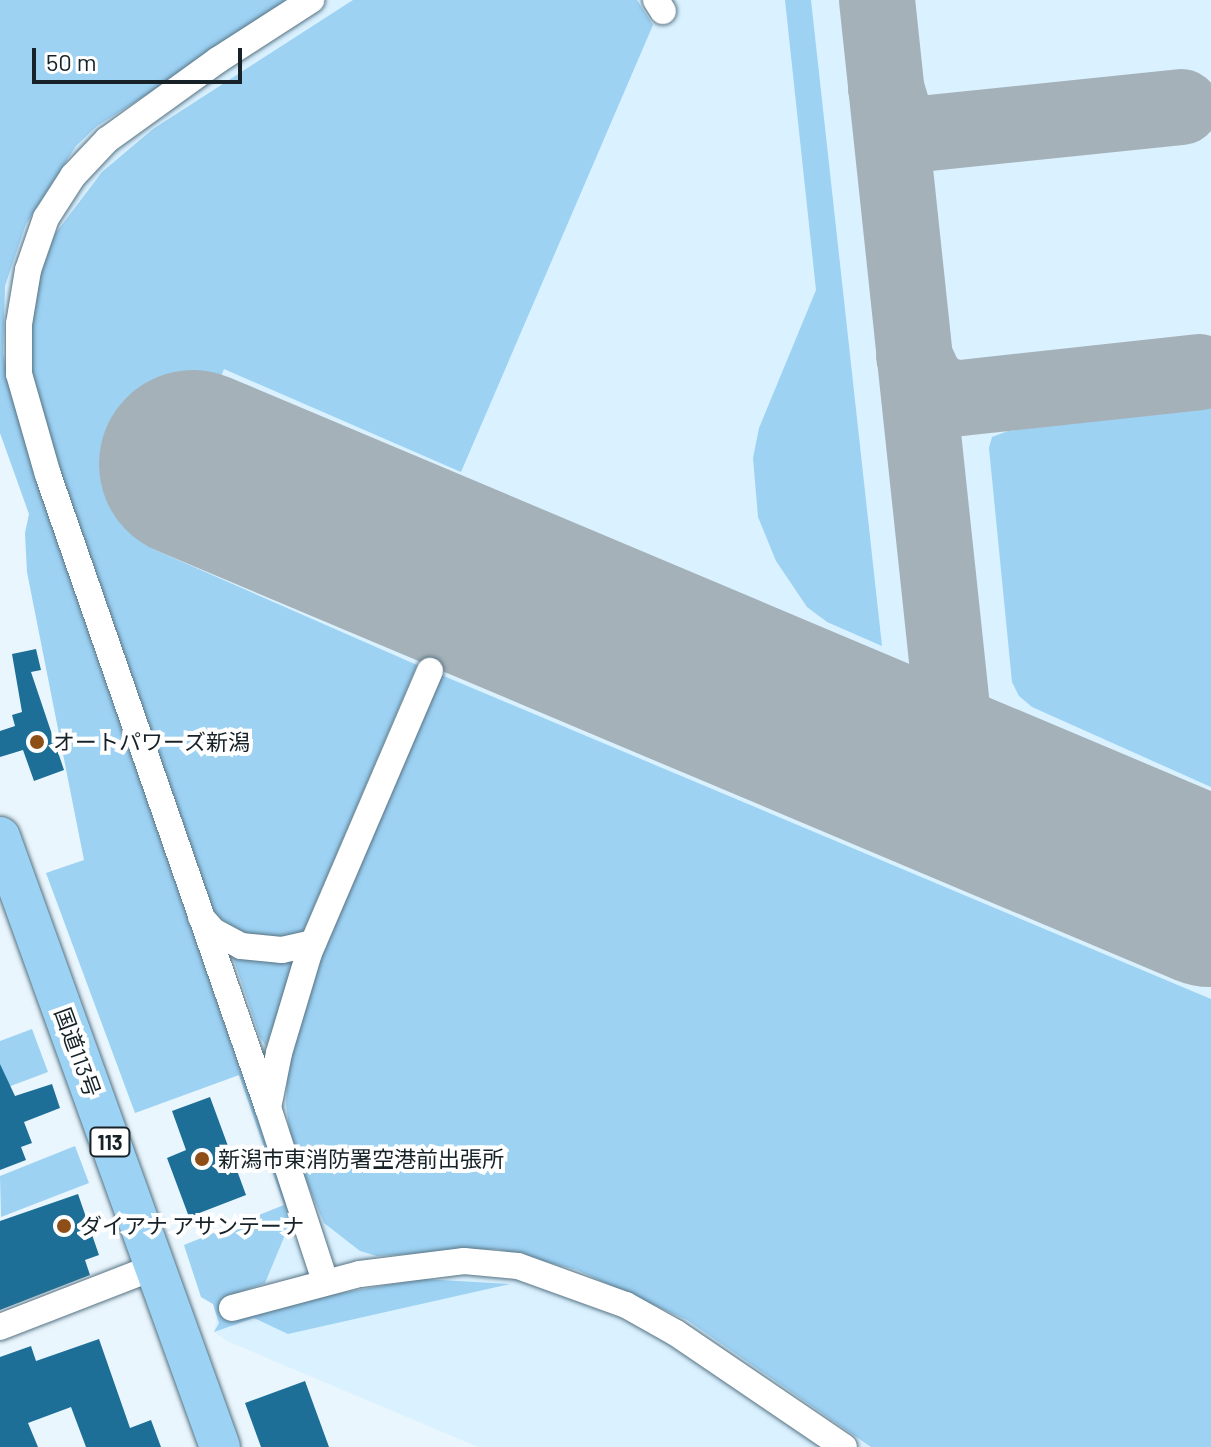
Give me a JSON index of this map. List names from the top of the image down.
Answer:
{
  "streets": {
    "highway": ["国道113号", "113"]
  },
  "places": ["オートパワーズ新潟", "新潟市東消防署空港前出張所", "ダイアナ アサンテーナ"],
  "scale_bar": "50 m"
}
